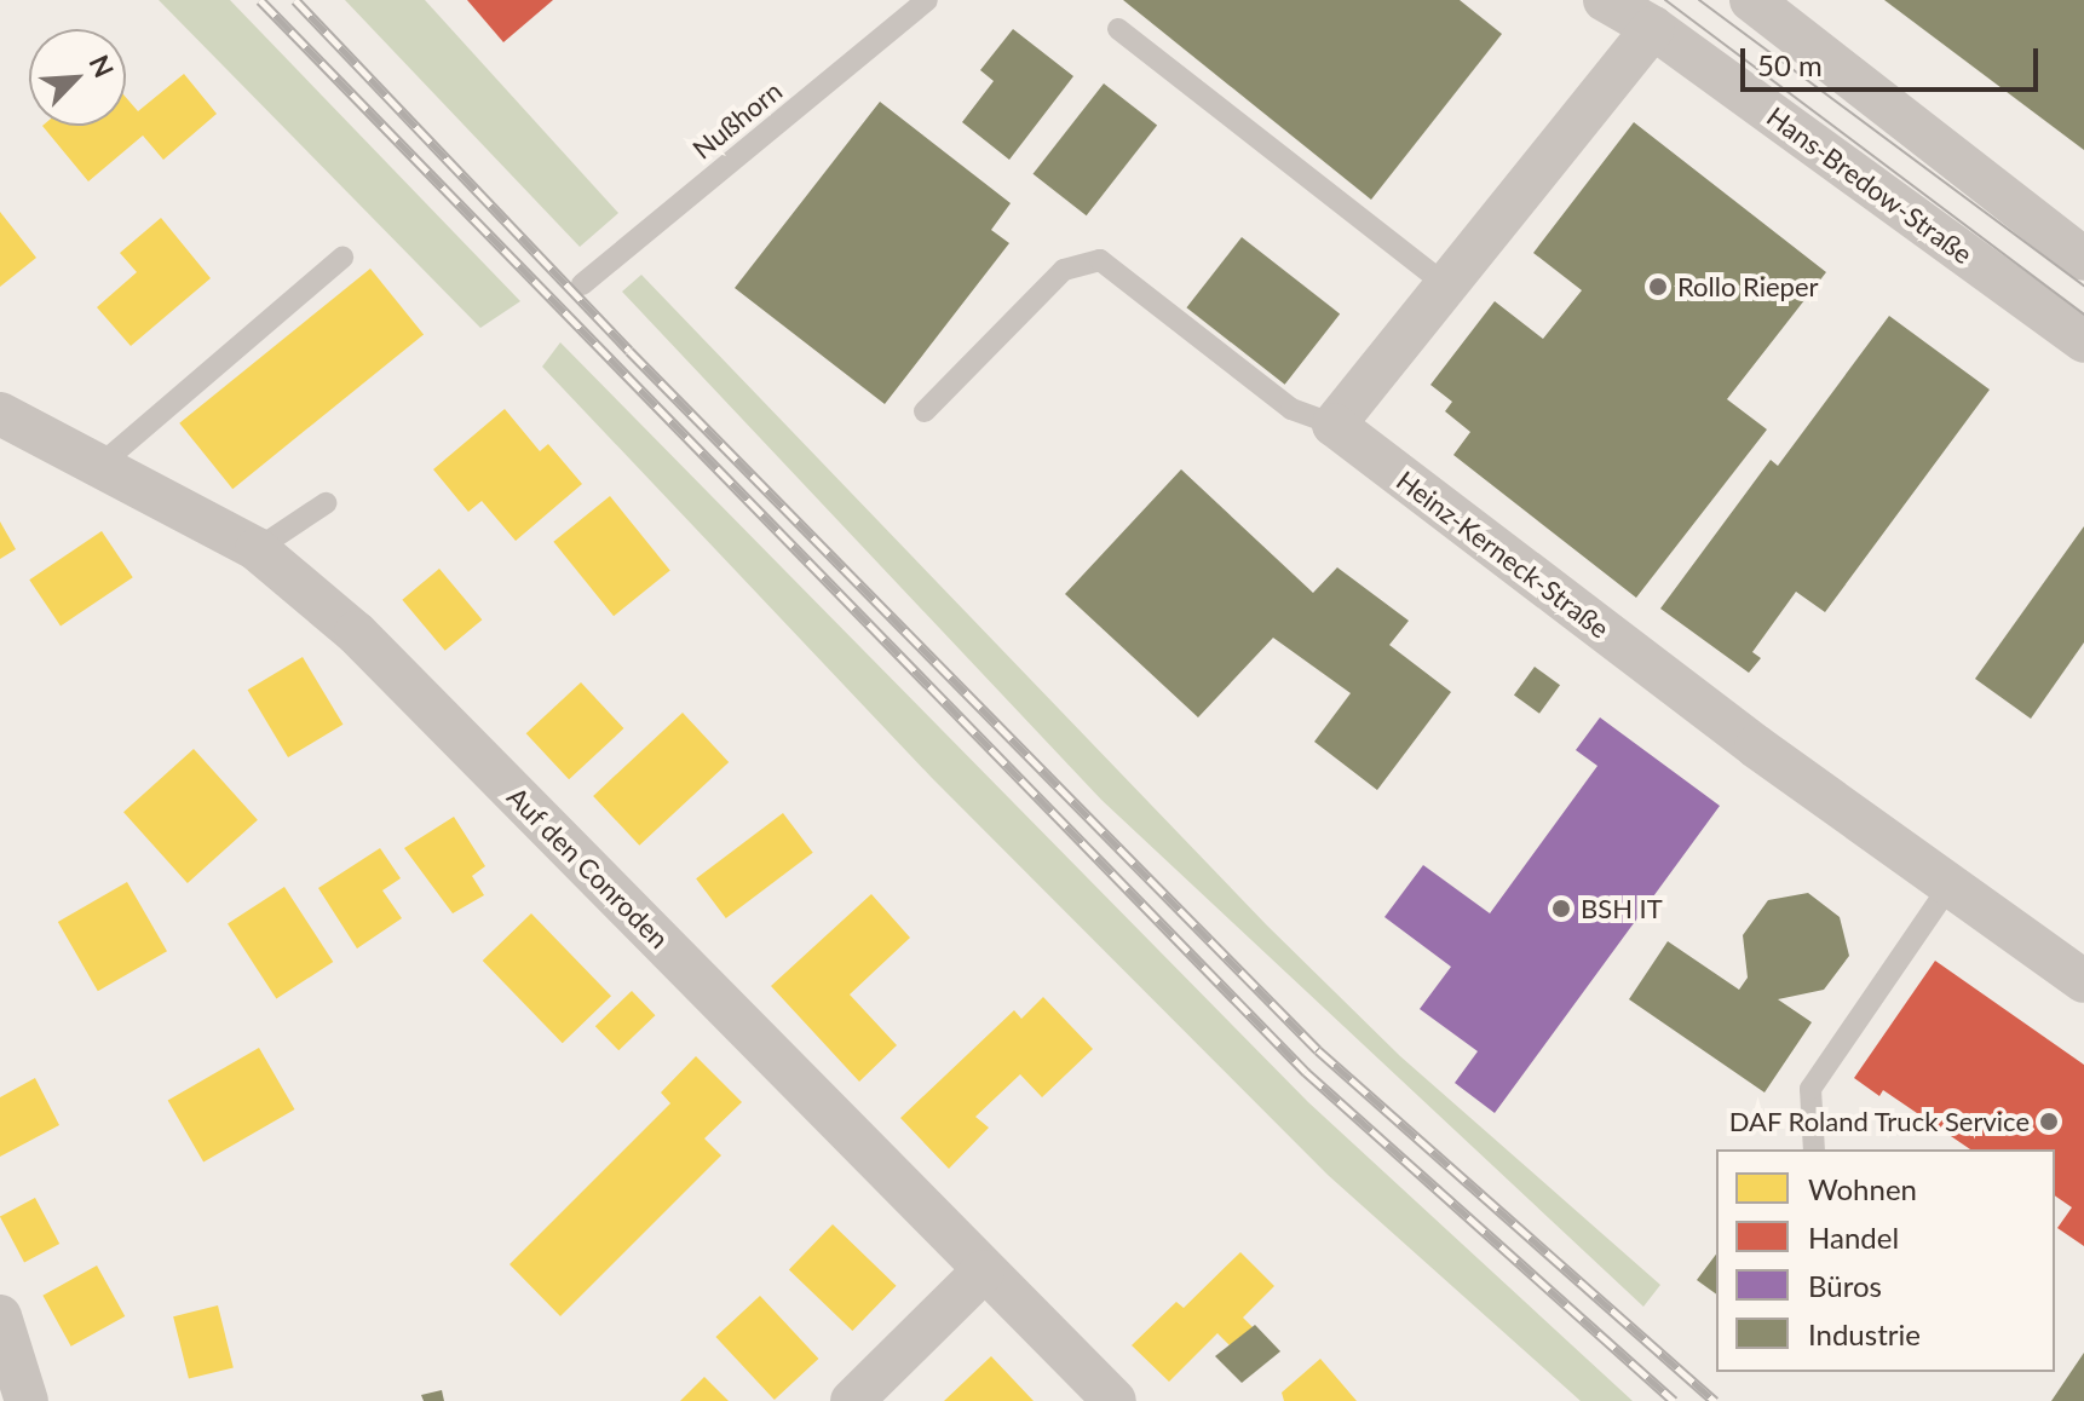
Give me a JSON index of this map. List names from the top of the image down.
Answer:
{
  "streets": {
    "street": ["Hans-Bredow-Straße", "Heinz-Kerneck-Straße", "Auf den Conroden"],
    "lane": ["Nußhorn"]
  },
  "places": ["Rollo Rieper", "BSH IT", "DAF Roland Truck Service"],
  "legend": [
    "Wohnen",
    "Handel",
    "Büros",
    "Industrie"
  ],
  "scale_bar": "50 m",
  "north": "top right"
}
